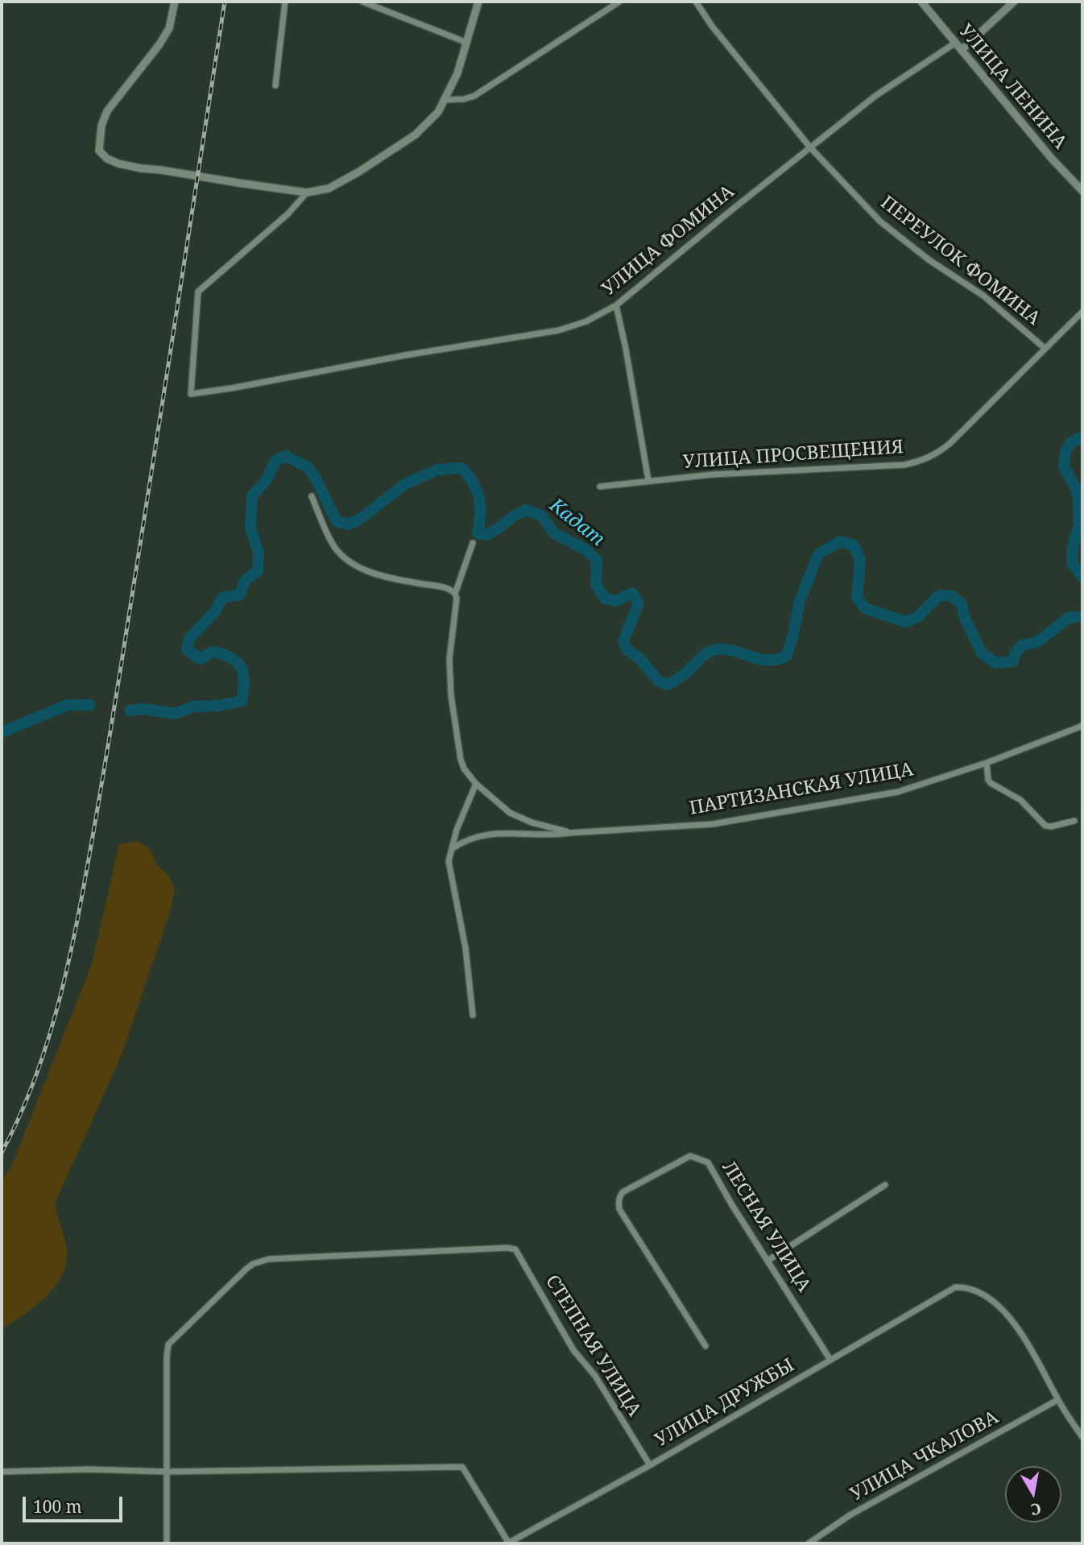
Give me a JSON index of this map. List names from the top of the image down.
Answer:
{
  "streets": {
    "street": [
      "УЛИЦА ЛЕНИНА",
      "УЛИЦА ФОМИНА",
      "ПЕРЕУЛОК ФОМИНА",
      "УЛИЦА ПРОСВЕЩЕНИЯ",
      "ПАРТИЗАНСКАЯ УЛИЦА",
      "ЛЕСНАЯ УЛИЦА",
      "СТЕПНАЯ УЛИЦА",
      "УЛИЦА ДРУЖБЫ",
      "УЛИЦА ЧКАЛОВА"
    ]
  },
  "crossings": [
    ["УЛИЦА ЛЕНИНА", "УЛИЦА ФОМИНА"],
    ["УЛИЦА ФОМИНА", "ПЕРЕУЛОК ФОМИНА"],
    ["ПЕРЕУЛОК ФОМИНА", "УЛИЦА ПРОСВЕЩЕНИЯ"],
    ["ЛЕСНАЯ УЛИЦА", "УЛИЦА ДРУЖБЫ"],
    ["СТЕПНАЯ УЛИЦА", "УЛИЦА ДРУЖБЫ"],
    ["УЛИЦА ДРУЖБЫ", "УЛИЦА ЧКАЛОВА"]
  ],
  "water": ["Кадат"],
  "scale_bar": "100 m",
  "north": "bottom"
}
